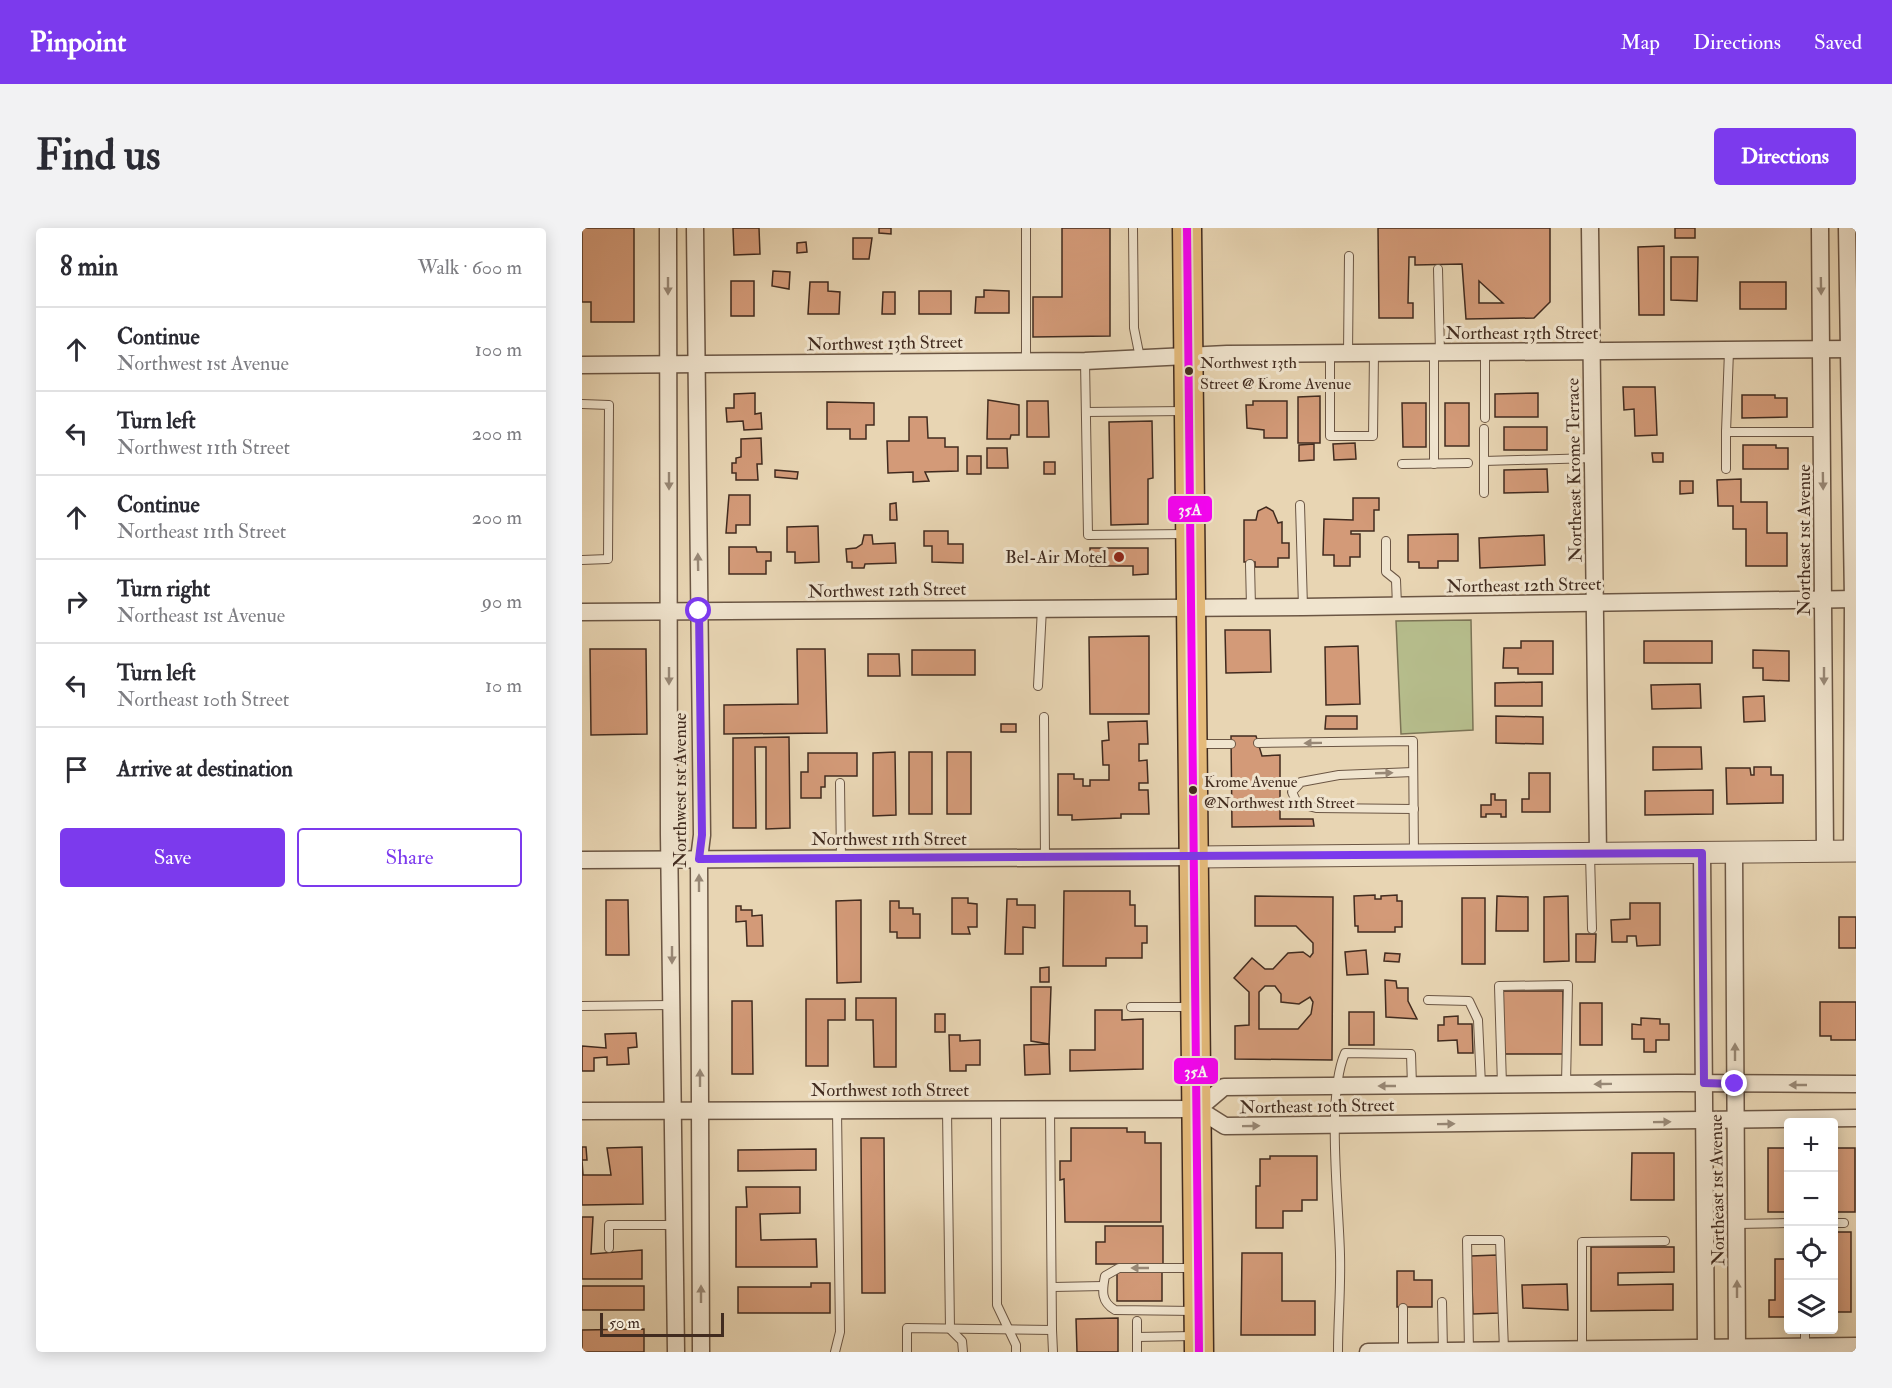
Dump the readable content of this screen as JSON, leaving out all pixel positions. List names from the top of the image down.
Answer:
{
  "streets": {
    "street": [
      "Northeast 13th Street",
      "Northwest 13th Street",
      "Northeast Krome Terrace",
      "Northeast 1st Avenue",
      "Northeast 12th Street",
      "Northwest 12th Street",
      "Northwest 1st Avenue",
      "Northwest 11th Street",
      "Northwest 10th Street",
      "Northeast 10th Street"
    ]
  },
  "crossings": [
    ["Northeast 13th Street", "Northwest 13th Street"],
    ["Northeast 13th Street", "Northeast Krome Terrace"],
    ["Northeast 13th Street", "Northeast 1st Avenue"],
    ["Northwest 13th Street", "Northwest 1st Avenue"],
    ["Northeast Krome Terrace", "Northeast 12th Street"],
    ["Northeast 1st Avenue", "Northeast 12th Street"],
    ["Northeast 1st Avenue", "Northeast 10th Street"],
    ["Northeast 12th Street", "Northwest 12th Street"],
    ["Northwest 12th Street", "Northwest 1st Avenue"],
    ["Northwest 1st Avenue", "Northwest 11th Street"],
    ["Northwest 1st Avenue", "Northwest 10th Street"],
    ["Northwest 10th Street", "Northeast 10th Street"]
  ],
  "places": ["Northwest 13th Street @ Krome Avenue", "Bel-Air Motel", "Krome Avenue @Northwest 11th Street"],
  "lines": ["transit line 35A"],
  "scale_bar": "50 m",
  "page": {
    "header": "Pinpoint",
    "nav": ["Map", "Directions", "Saved"],
    "buttons": [
      "Directions",
      ["Save", "Share"]
    ],
    "title": "Find us",
    "heading": ["8 min", "Walk · 600 m"],
    "list": [
      ["Continue", "Northwest 1st Avenue", "100 m"],
      ["Turn left", "Northwest 11th Street", "200 m"],
      ["Continue", "Northeast 11th Street", "200 m"],
      ["Turn right", "Northeast 1st Avenue", "90 m"],
      ["Turn left", "Northeast 10th Street", "10 m"],
      "Arrive at destination"
    ],
    "map_buttons": ["+", "−"],
    "scale": "50 m"
  }
}
